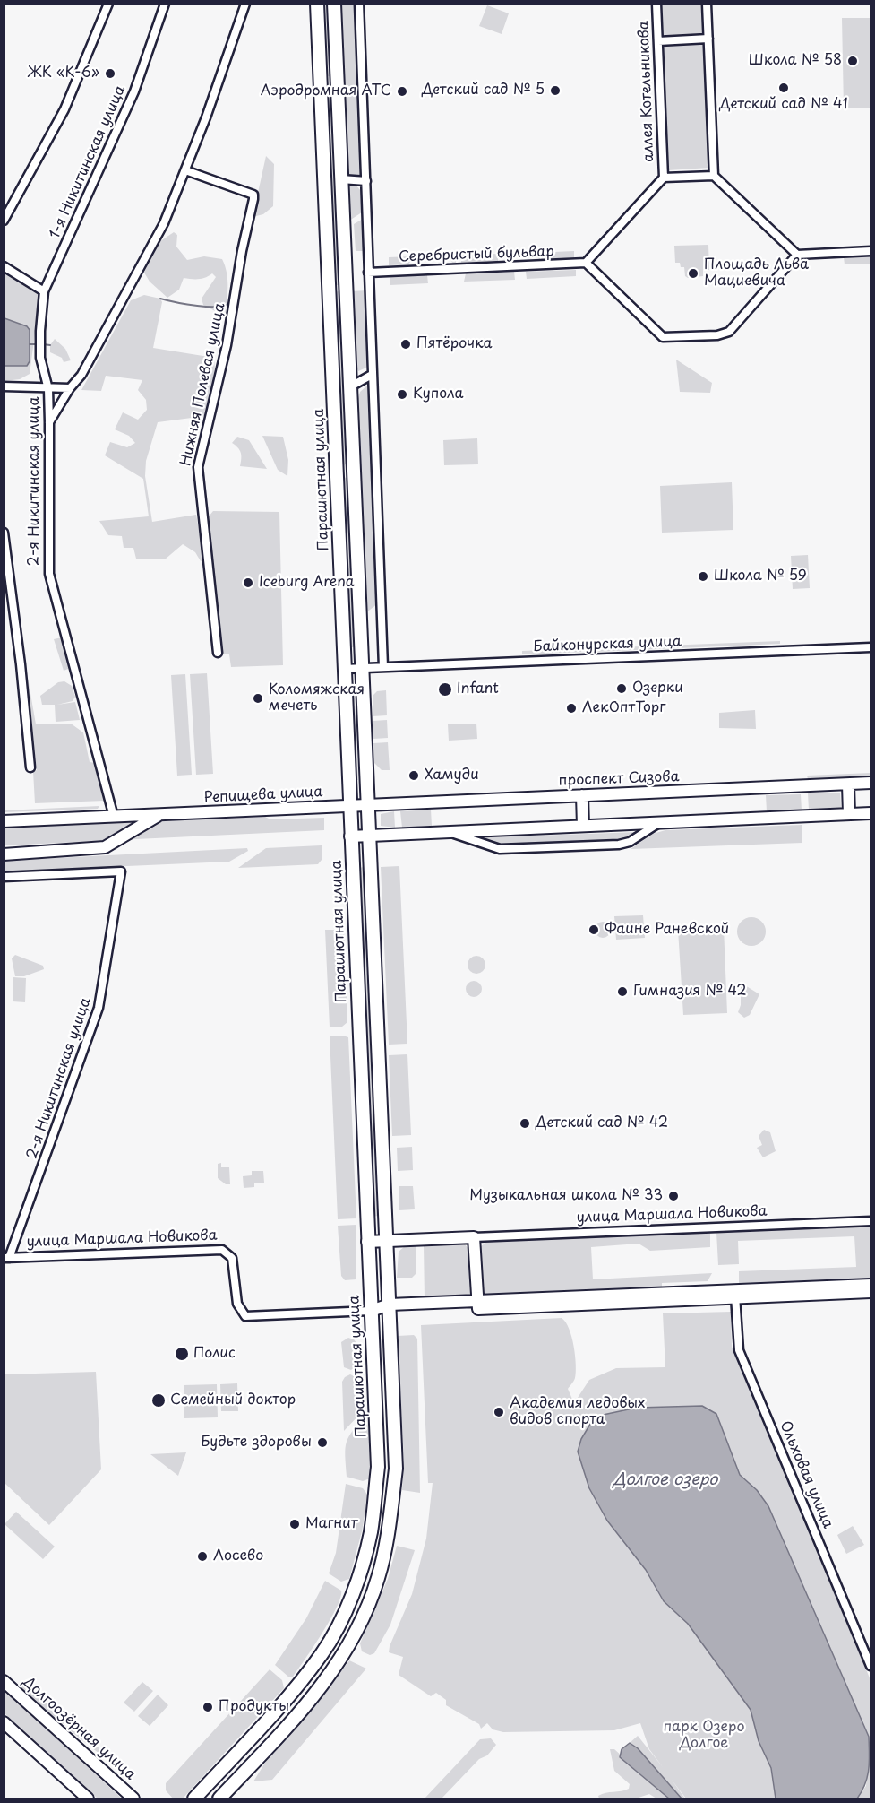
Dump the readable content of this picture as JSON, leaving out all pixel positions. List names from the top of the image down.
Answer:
{
  "streets": {
    "main road": [
      "Парашютная улица",
      "проспект Сизова",
      "Репищева улица",
      "улица Маршала Новикова",
      "Долгоозёрная улица"
    ],
    "street": [
      "аллея Котельникова",
      "1-я Никитинская улица",
      "Серебристый бульвар",
      "Нижняя Полевая улица",
      "2-я Никитинская улица",
      "Байконурская улица",
      "Ольховая улица"
    ]
  },
  "crossings": [
    ["аллея Котельникова", "Серебристый бульвар"],
    ["1-я Никитинская улица", "2-я Никитинская улица"],
    ["Парашютная улица", "Байконурская улица"],
    ["Парашютная улица", "Репищева улица"],
    ["Парашютная улица", "улица Маршала Новикова"],
    ["2-я Никитинская улица", "Репищева улица"],
    ["2-я Никитинская улица", "улица Маршала Новикова"],
    ["проспект Сизова", "Репищева улица"],
    ["улица Маршала Новикова", "Ольховая улица"]
  ],
  "water": ["Долгое озеро"],
  "parks": ["парк Озеро Долгое"],
  "places": [
    "Школа № 58",
    "ЖК «К-6»",
    "Детский сад № 41",
    "Детский сад № 5",
    "Аэродромная АТС",
    "Площадь Льва Мациевича",
    "Пятёрочка",
    "Купола",
    "Школа № 59",
    "Iceburg Arena",
    "Озерки",
    "Infant",
    "Коломяжская мечеть",
    "ЛекОптТорг",
    "Хамуди",
    "Фаине Раневской",
    "Гимназия № 42",
    "Детский сад № 42",
    "Музыкальная школа № 33",
    "Полис",
    "Семейный доктор",
    "Академия ледовых видов спорта",
    "Будьте здоровы",
    "Магнит",
    "Лосево",
    "Продукты"
  ]
}
